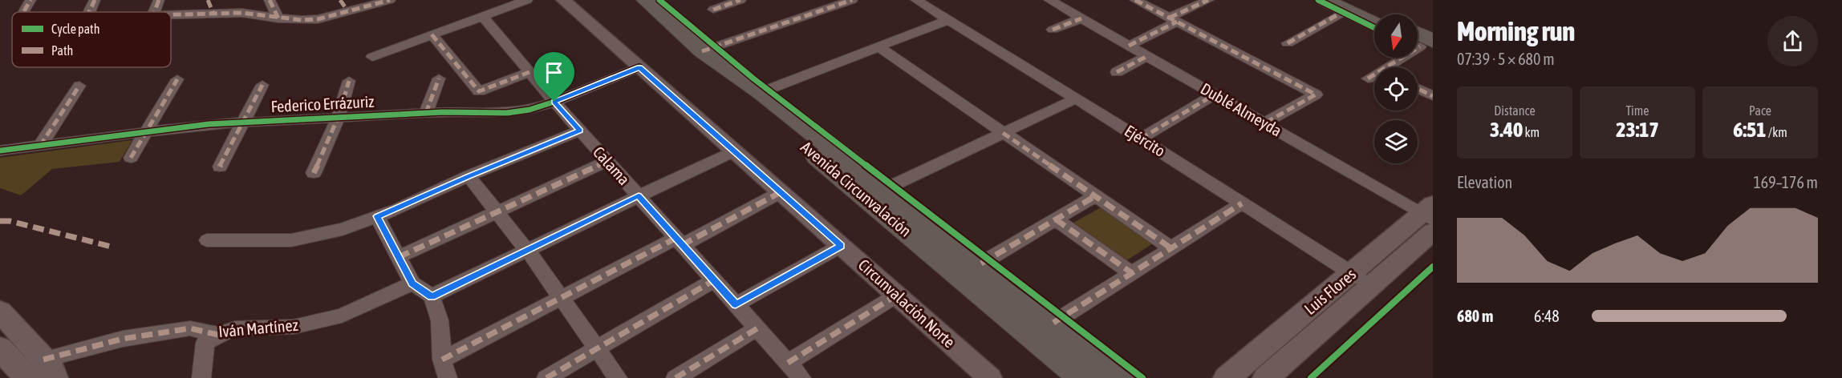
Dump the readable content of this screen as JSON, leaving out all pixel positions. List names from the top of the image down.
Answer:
{
  "streets": {
    "main road": ["Avenida Circunvalación", "Luis Flores"],
    "street": [
      "Federico Errázuriz",
      "Dublé Almeyda",
      "Ejército",
      "Calama",
      "Circunvalación Norte",
      "Iván Martínez"
    ]
  },
  "crossings": [
    ["Federico Errázuriz", "Calama"],
    ["Federico Errázuriz", "Circunvalación Norte"],
    ["Dublé Almeyda", "Luis Flores"],
    ["Ejército", "Luis Flores"]
  ],
  "legend": ["Cycle path", "Path"],
  "north": "bottom",
  "page": {
    "heading": ["Morning run", "07:39 · 5 × 680 m"],
    "stats": [
      ["Distance", "3.40 km"],
      ["Time", "23:17"],
      ["Pace", "6:51 /km"]
    ],
    "chart": ["Elevation", "169–176 m"],
    "list": [
      {
        "name": "680 m",
        "note": "6:48"
      }
    ]
  }
}
